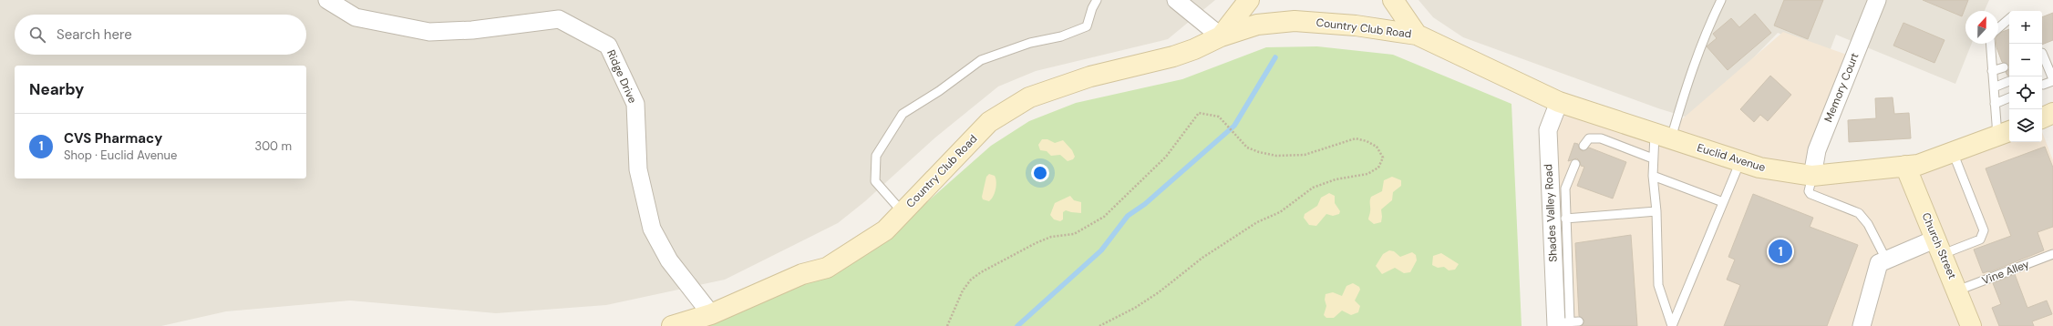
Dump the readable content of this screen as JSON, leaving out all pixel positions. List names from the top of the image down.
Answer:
{
  "streets": {
    "street": [
      "Country Club Road",
      "Ridge Drive",
      "Memory Court",
      "Euclid Avenue",
      "Shades Valley Road",
      "Church Street"
    ],
    "lane": ["Vine Alley"]
  },
  "crossings": [
    ["Country Club Road", "Ridge Drive"],
    ["Country Club Road", "Euclid Avenue"],
    ["Country Club Road", "Shades Valley Road"],
    ["Memory Court", "Euclid Avenue"],
    ["Euclid Avenue", "Shades Valley Road"],
    ["Euclid Avenue", "Church Street"],
    ["Church Street", "Vine Alley"]
  ],
  "north": "top",
  "page": {
    "map_buttons": ["+", "−"],
    "search": "Search here",
    "heading": "Nearby",
    "list": [
      {
        "mark": "1",
        "name": "CVS Pharmacy",
        "note": "Shop · Euclid Avenue",
        "value": "300 m"
      }
    ],
    "pins": "1"
  }
}
